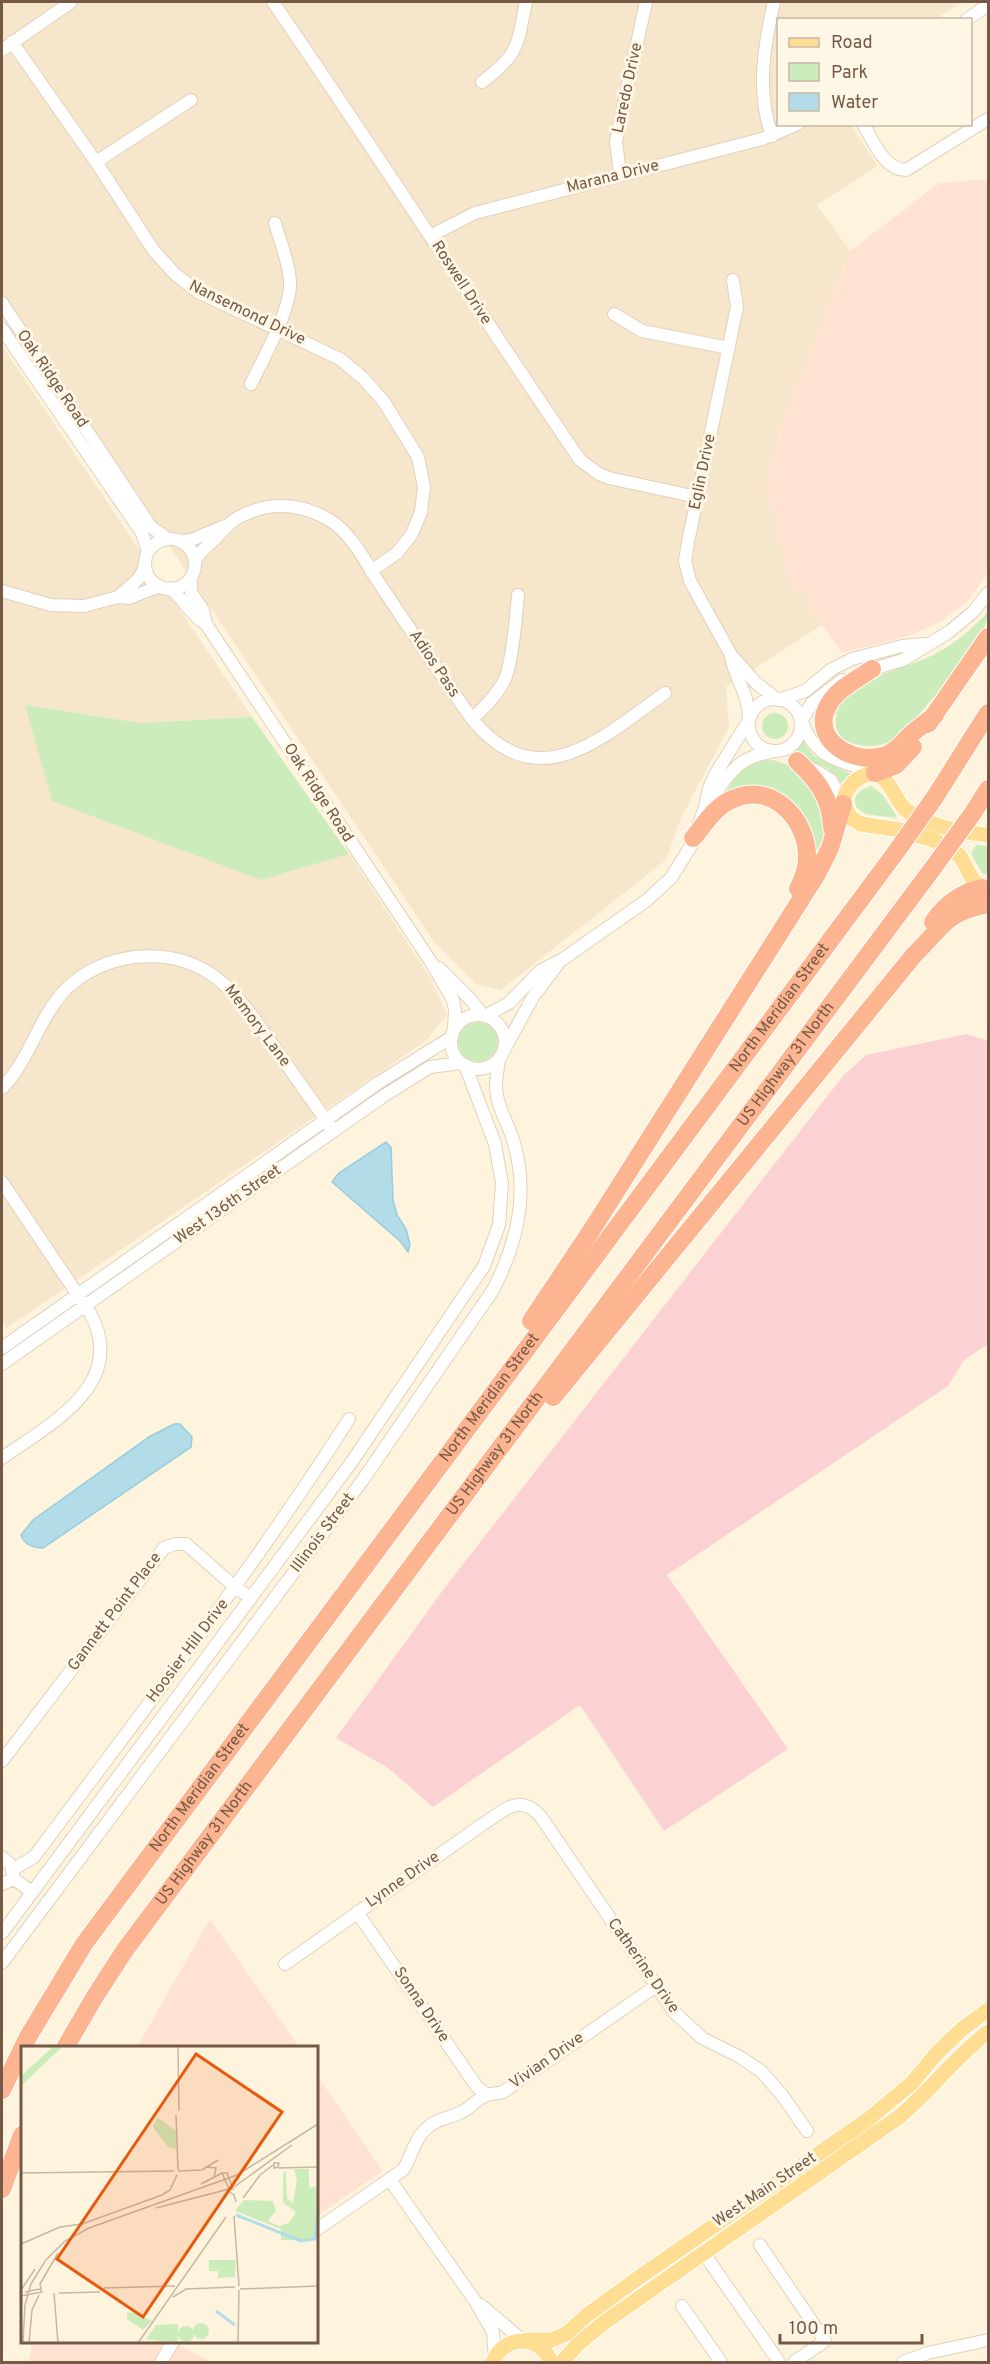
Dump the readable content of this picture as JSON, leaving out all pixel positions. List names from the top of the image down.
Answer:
{
  "streets": {
    "highway": ["North Meridian Street", "US Highway 31 North"],
    "main road": ["West Main Street"],
    "street": [
      "Laredo Drive",
      "Marana Drive",
      "Roswell Drive",
      "Nansemond Drive",
      "Oak Ridge Road",
      "Eglin Drive",
      "Adios Pass",
      "Memory Lane",
      "West 136th Street",
      "Illinois Street",
      "Gannett Point Place",
      "Hoosier Hill Drive",
      "Lynne Drive",
      "Catherine Drive",
      "Sonna Drive",
      "Vivian Drive"
    ]
  },
  "crossings": [
    ["Laredo Drive", "Marana Drive"],
    ["Marana Drive", "Roswell Drive"],
    ["Roswell Drive", "Eglin Drive"],
    ["Nansemond Drive", "Adios Pass"],
    ["Oak Ridge Road", "Adios Pass"],
    ["Oak Ridge Road", "West 136th Street"],
    ["Oak Ridge Road", "Illinois Street"],
    ["Memory Lane", "West 136th Street"],
    ["West 136th Street", "Illinois Street"],
    ["Illinois Street", "Gannett Point Place"],
    ["Gannett Point Place", "Hoosier Hill Drive"],
    ["Lynne Drive", "Catherine Drive"],
    ["Lynne Drive", "Sonna Drive"],
    ["Catherine Drive", "Vivian Drive"],
    ["Sonna Drive", "Vivian Drive"]
  ],
  "legend": ["Road", "Park", "Water"],
  "scale_bar": "100 m"
}
